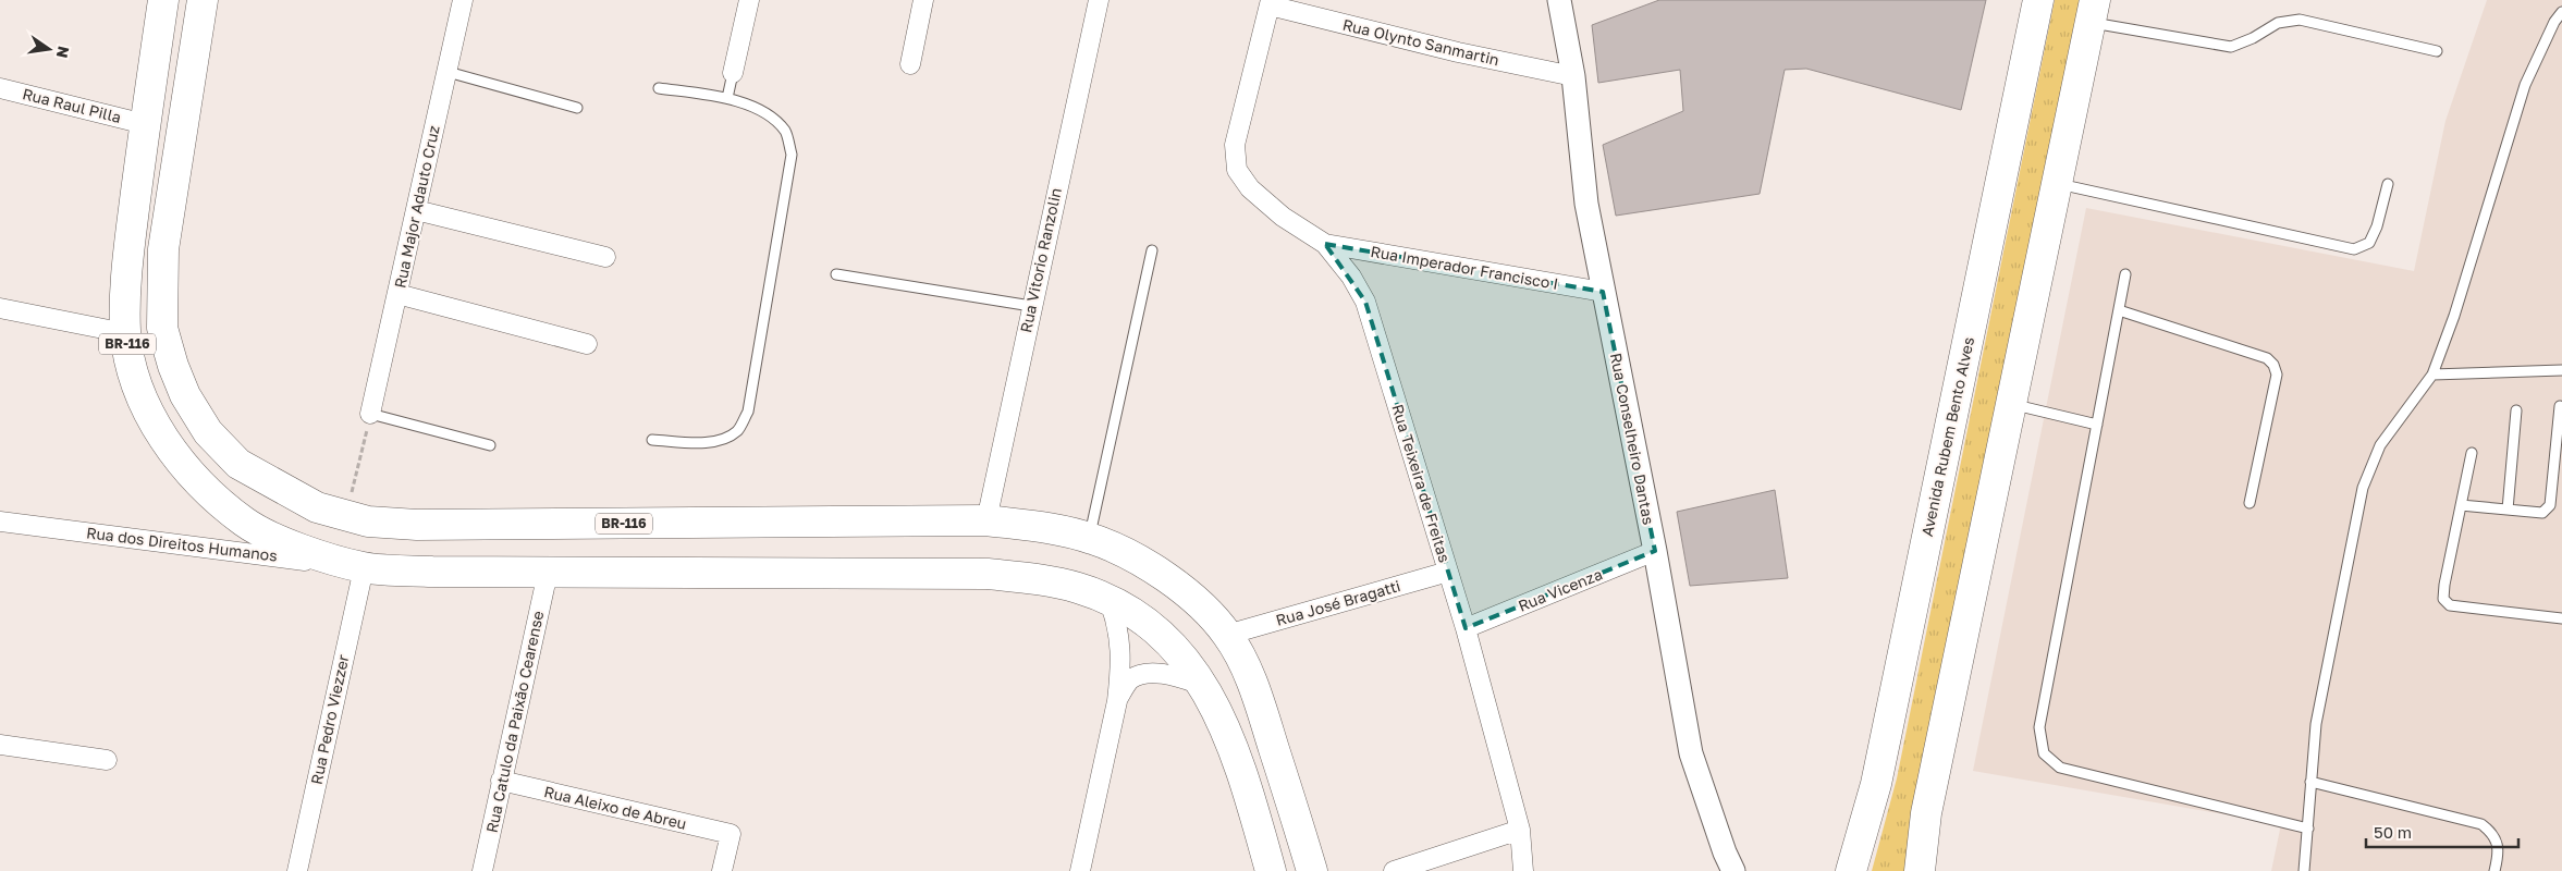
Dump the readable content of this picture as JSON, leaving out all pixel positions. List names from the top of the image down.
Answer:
{
  "streets": {
    "main road": ["BR-116", "Avenida Rubem Bento Alves"],
    "street": [
      "Rua Olynto Sanmartin",
      "Rua Raul Pilla",
      "Rua Major Adauto Cruz",
      "Rua Vitorio Ranzolin",
      "Rua Imperador Francisco I",
      "Rua Conselheiro Dantas",
      "Rua Teixeira de Freitas",
      "Rua dos Direitos Humanos",
      "Rua Vicenza",
      "Rua José Bragatti",
      "Rua Pedro Viezzer",
      "Rua Catulo da Paixão Cearense",
      "Rua Aleixo de Abreu"
    ]
  },
  "crossings": [
    ["Rua Olynto Sanmartin", "Rua Conselheiro Dantas"],
    ["Rua Olynto Sanmartin", "Rua Teixeira de Freitas"],
    ["Rua Raul Pilla", "BR-116"],
    ["Rua Vitorio Ranzolin", "BR-116"],
    ["Rua Imperador Francisco I", "Rua Conselheiro Dantas"],
    ["Rua Imperador Francisco I", "Rua Teixeira de Freitas"],
    ["BR-116", "Rua dos Direitos Humanos"],
    ["BR-116", "Rua José Bragatti"],
    ["BR-116", "Rua Pedro Viezzer"],
    ["BR-116", "Rua Catulo da Paixão Cearense"],
    ["Rua Conselheiro Dantas", "Rua Vicenza"],
    ["Rua Teixeira de Freitas", "Rua Vicenza"],
    ["Rua Teixeira de Freitas", "Rua José Bragatti"],
    ["Rua dos Direitos Humanos", "Rua Pedro Viezzer"],
    ["Rua Catulo da Paixão Cearense", "Rua Aleixo de Abreu"]
  ],
  "scale_bar": "50 m",
  "north": "right"
}
